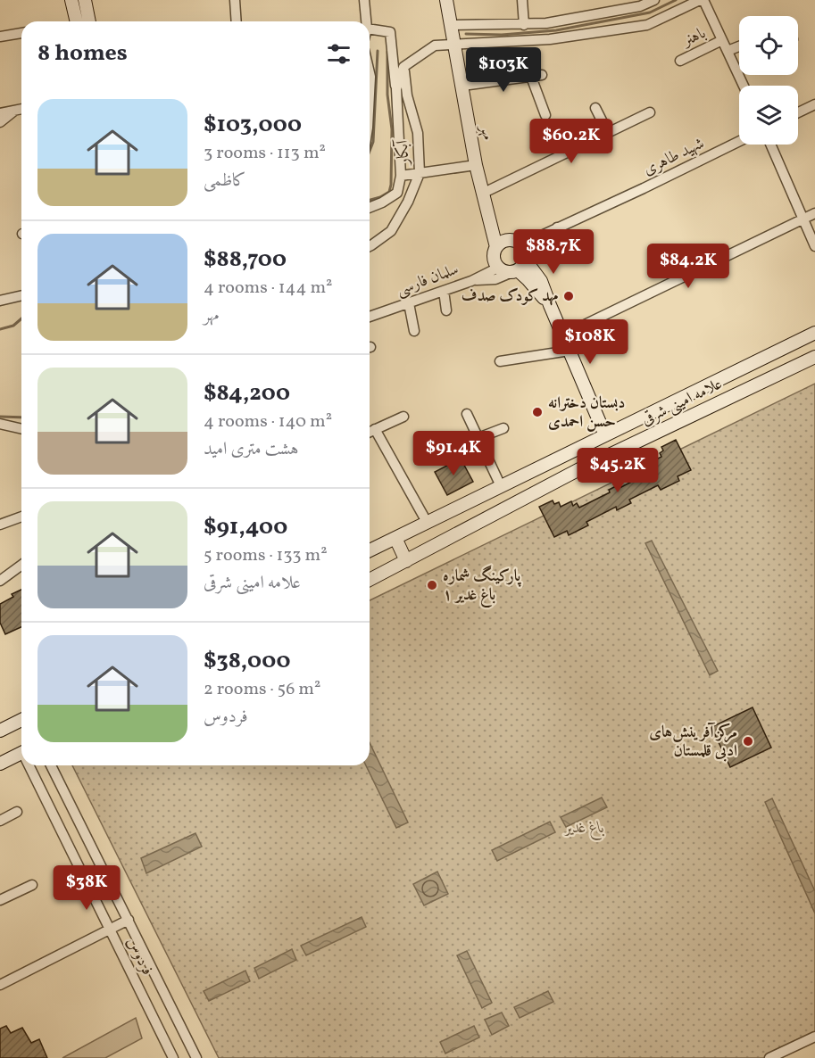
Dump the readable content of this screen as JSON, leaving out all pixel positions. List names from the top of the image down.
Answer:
{
  "streets": {
    "main road": ["مهر", "علامه امینی شرقی"],
    "street": [
      "باهنر",
      "آبکار",
      "شهید طاهری",
      "سلمان فارسی",
      "فردوس"
    ]
  },
  "crossings": [
    ["مهر", "شهید طاهری"],
    ["مهر", "سلمان فارسی"],
    ["شهید طاهری", "سلمان فارسی"]
  ],
  "parks": ["باغ غدیر"],
  "places": [
    "مهد کودک صدف",
    "دبستان دخترانه حسن احمدی",
    "پارکینگ شماره ۱ باغ غدیر",
    "مرکز آفرینش‌های ادبی قلمستان"
  ],
  "page": {
    "heading": "8 homes",
    "price": [
      "$103K",
      "$60.2K",
      "$88.7K",
      "$84.2K",
      "$108K",
      "$91.4K",
      "$45.2K",
      "$38K"
    ],
    "list": [
      {
        "name": "$103,000",
        "note": "3 rooms · 113 m² · کاظمی"
      },
      {
        "name": "$88,700",
        "note": "4 rooms · 144 m² · مهر"
      },
      {
        "name": "$84,200",
        "note": "4 rooms · 140 m² · هشت متری امید"
      },
      {
        "name": "$91,400",
        "note": "5 rooms · 133 m² · علامه امینی شرقی"
      },
      {
        "name": "$38,000",
        "note": "2 rooms · 56 m² · فردوس"
      }
    ]
  }
}
